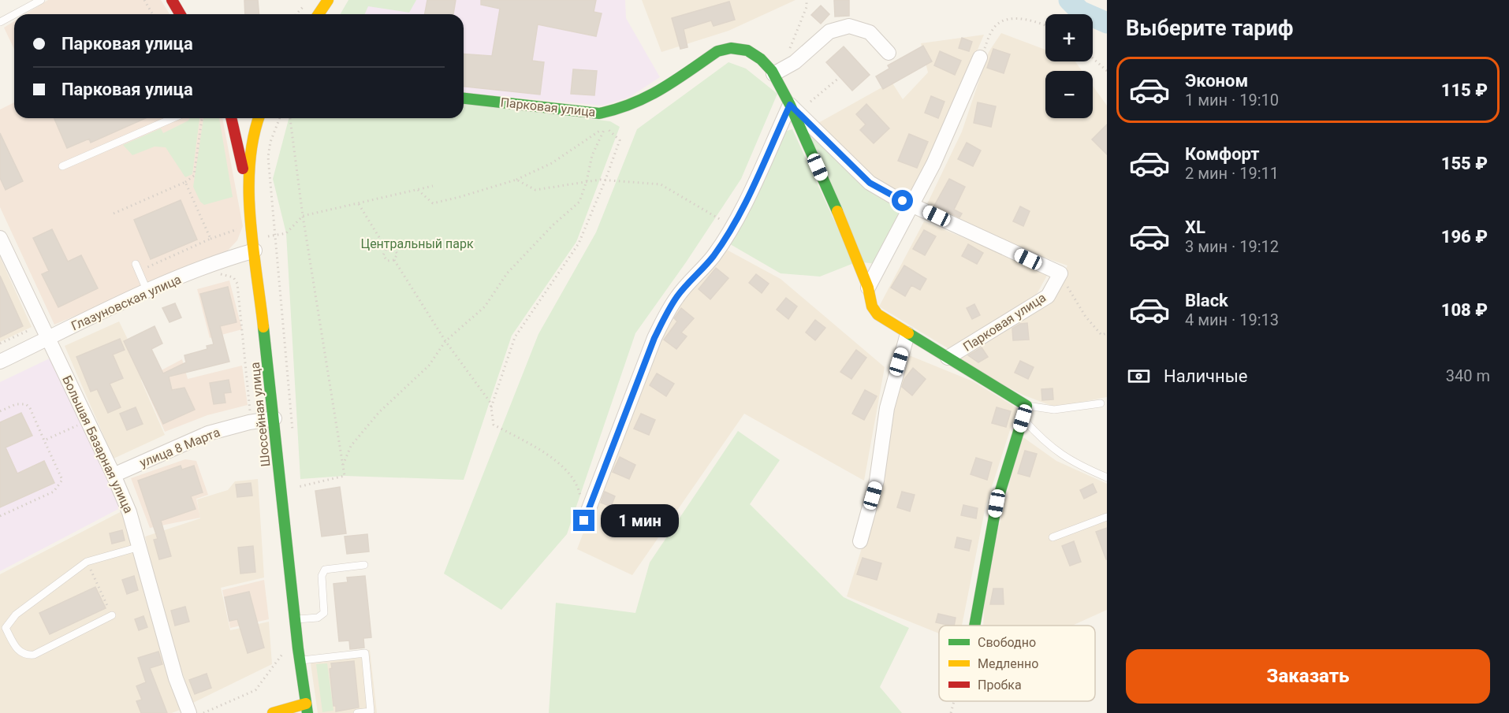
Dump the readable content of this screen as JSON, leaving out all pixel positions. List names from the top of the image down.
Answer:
{
  "streets": {
    "street": [
      "Парковая улица",
      "Глазуновская улица",
      "Шоссейная улица",
      "Большая Базарная улица",
      "улица 8 Марта"
    ]
  },
  "crossings": [
    ["Глазуновская улица", "Шоссейная улица"],
    ["Глазуновская улица", "Большая Базарная улица"],
    ["Шоссейная улица", "улица 8 Марта"],
    ["Большая Базарная улица", "улица 8 Марта"]
  ],
  "parks": ["Центральный парк"],
  "legend": ["Свободно", "Медленно", "Пробка"],
  "page": {
    "heading": "Выберите тариф",
    "map_buttons": ["+", "−"],
    "banner": ["Парковая улица", "Парковая улица"],
    "list": [
      {
        "name": "Эконом",
        "note": "1 мин · 19:10",
        "value": "115 ₽"
      },
      {
        "name": "Комфорт",
        "note": "2 мин · 19:11",
        "value": "155 ₽"
      },
      {
        "name": "XL",
        "note": "3 мин · 19:12",
        "value": "196 ₽"
      },
      {
        "name": "Black",
        "note": "4 мин · 19:13",
        "value": "108 ₽"
      }
    ],
    "pay": ["Наличные", "340 m"],
    "bubble": "1 мин",
    "buttons": "Заказать"
  }
}
